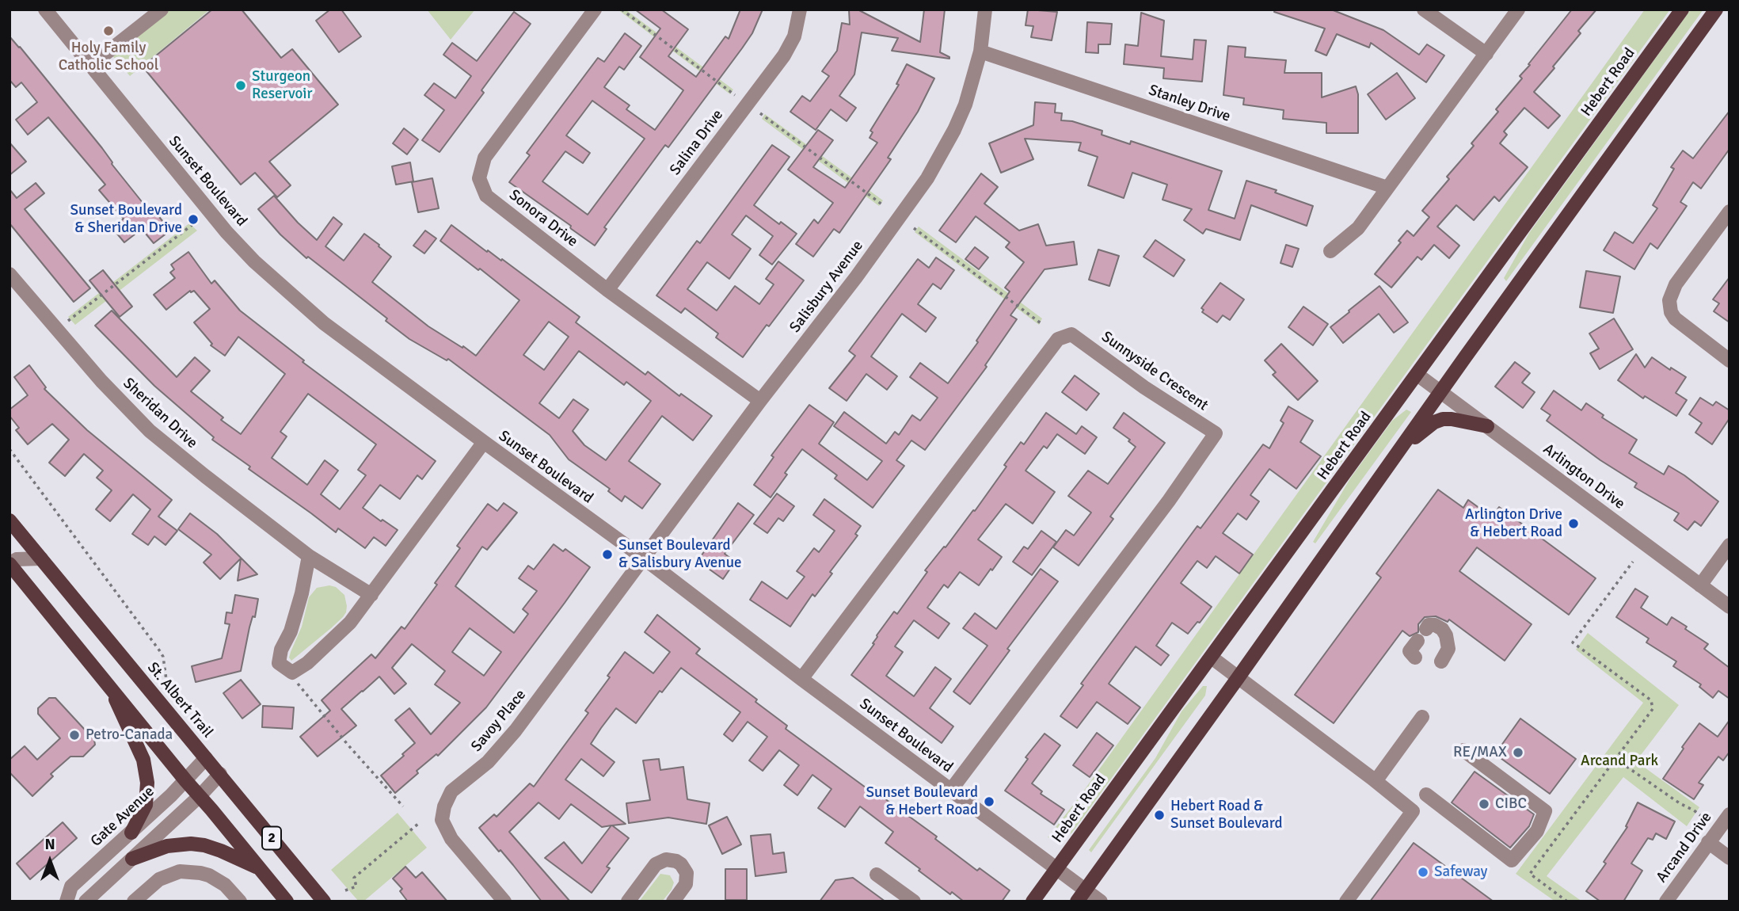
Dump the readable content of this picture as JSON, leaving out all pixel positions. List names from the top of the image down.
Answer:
{
  "streets": {
    "main road": ["Hebert Road", "St. Albert Trail", "2"],
    "street": [
      "Stanley Drive",
      "Salina Drive",
      "Sunset Boulevard",
      "Sonora Drive",
      "Salisbury Avenue",
      "Sunnyside Crescent",
      "Sheridan Drive",
      "Arlington Drive",
      "Savoy Place",
      "Gate Avenue",
      "Arcand Drive"
    ]
  },
  "crossings": [
    ["Hebert Road", "Sunset Boulevard"],
    ["Hebert Road", "Arlington Drive"],
    ["Stanley Drive", "Salisbury Avenue"],
    ["Salina Drive", "Sonora Drive"],
    ["Sunset Boulevard", "Salisbury Avenue"],
    ["Sunset Boulevard", "Sunnyside Crescent"],
    ["Sunset Boulevard", "Savoy Place"],
    ["Sonora Drive", "Salisbury Avenue"],
    ["Salisbury Avenue", "Savoy Place"],
    ["St. Albert Trail", "Gate Avenue"],
    ["Gate Avenue", "2"]
  ],
  "parks": ["Arcand Park"],
  "places": [
    "Holy Family Catholic School",
    "Sturgeon Reservoir",
    "Sunset Boulevard & Sheridan Drive",
    "Arlington Drive & Hebert Road",
    "Sunset Boulevard & Salisbury Avenue",
    "Petro-Canada",
    "RE/MAX",
    "Sunset Boulevard & Hebert Road",
    "CIBC",
    "Hebert Road & Sunset Boulevard",
    "Safeway"
  ],
  "north": "top"
}
